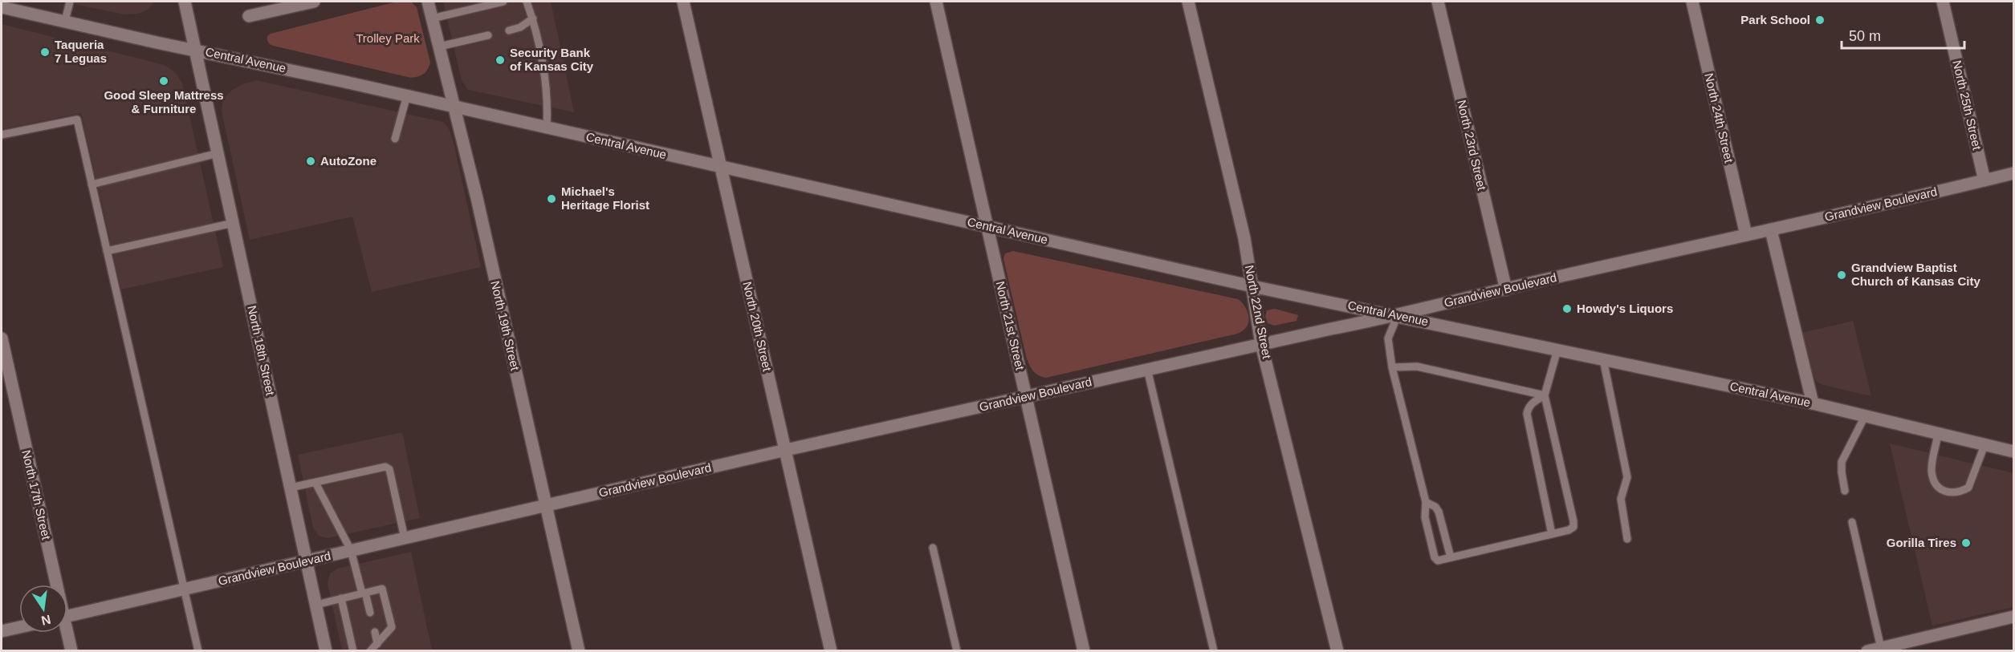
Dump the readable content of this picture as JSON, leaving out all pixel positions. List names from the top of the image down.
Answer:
{
  "streets": {
    "street": [
      "Central Avenue",
      "North 25th Street",
      "North 24th Street",
      "North 23rd Street",
      "Grandview Boulevard",
      "North 22nd Street",
      "North 19th Street",
      "North 21st Street",
      "North 20th Street",
      "North 18th Street",
      "North 17th Street"
    ]
  },
  "crossings": [
    ["Central Avenue", "Grandview Boulevard"],
    ["Central Avenue", "North 22nd Street"],
    ["Central Avenue", "North 19th Street"],
    ["Central Avenue", "North 21st Street"],
    ["Central Avenue", "North 20th Street"],
    ["Central Avenue", "North 18th Street"],
    ["North 25th Street", "Grandview Boulevard"],
    ["North 24th Street", "Grandview Boulevard"],
    ["North 23rd Street", "Grandview Boulevard"],
    ["Grandview Boulevard", "North 22nd Street"],
    ["Grandview Boulevard", "North 19th Street"],
    ["Grandview Boulevard", "North 21st Street"],
    ["Grandview Boulevard", "North 20th Street"],
    ["Grandview Boulevard", "North 18th Street"]
  ],
  "parks": ["Trolley Park"],
  "places": [
    "Park School",
    "Taqueria 7 Leguas",
    "Security Bank of Kansas City",
    "Good Sleep Mattress & Furniture",
    "AutoZone",
    "Michael's Heritage Florist",
    "Grandview Baptist Church of Kansas City",
    "Howdy's Liquors",
    "Gorilla Tires"
  ],
  "scale_bar": "50 m",
  "north": "bottom"
}
